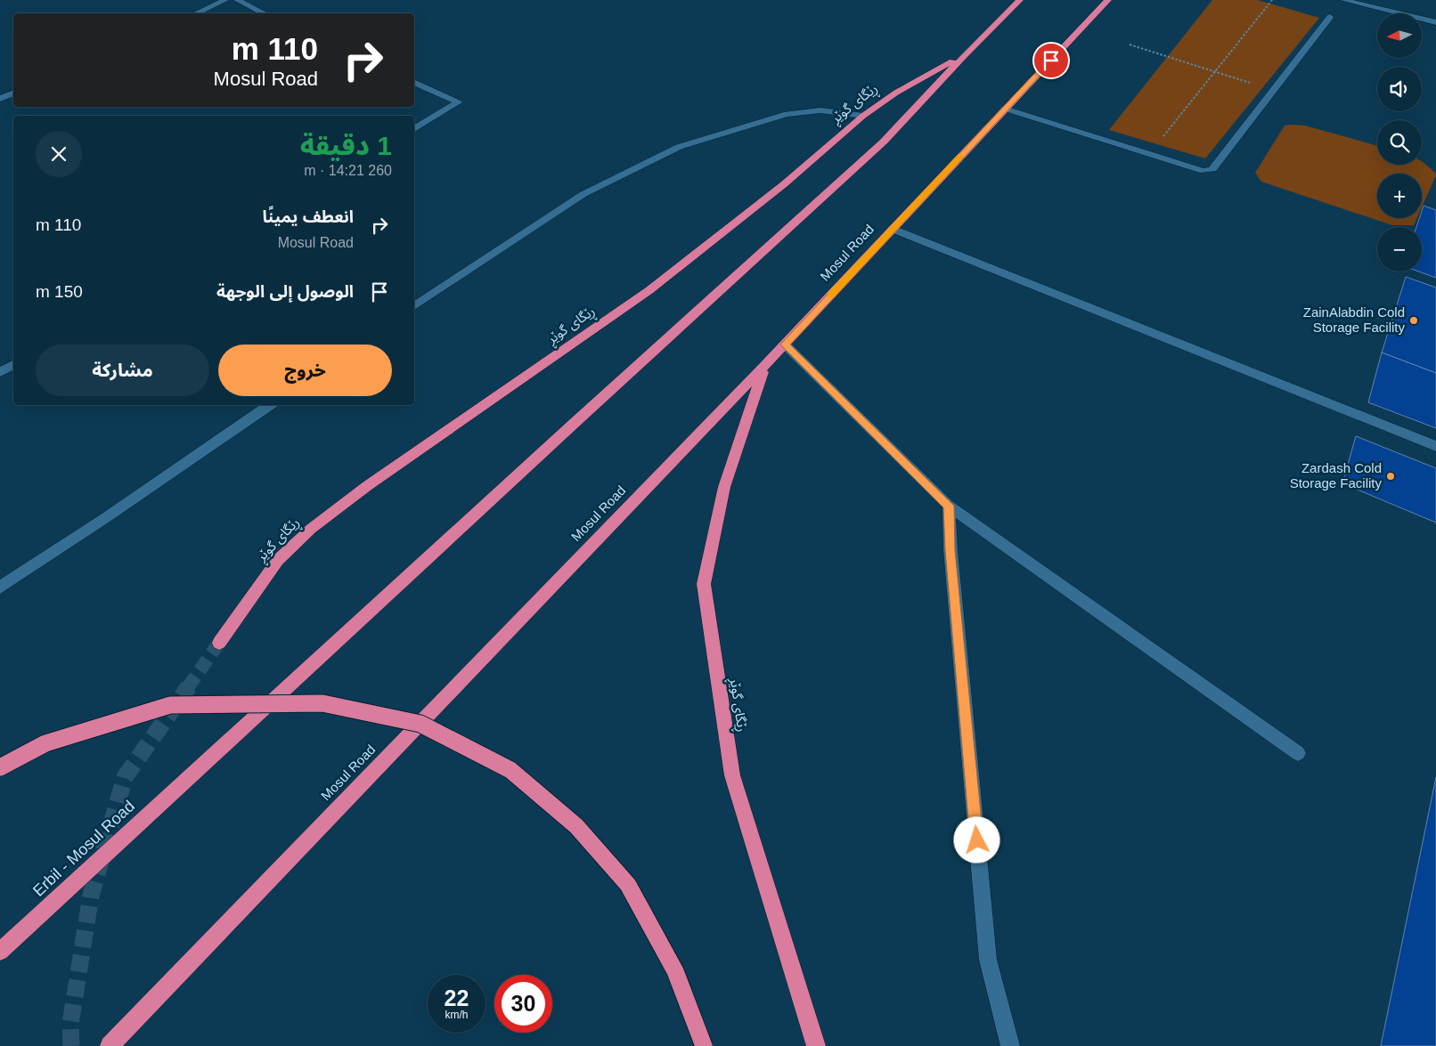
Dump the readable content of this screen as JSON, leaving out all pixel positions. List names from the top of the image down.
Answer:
{
  "streets": {
    "highway": ["ڕێگای گوێڕ", "Mosul Road", "Erbil - Mosul Road"]
  },
  "crossings": [
    ["ڕێگای گوێڕ", "Mosul Road"],
    ["ڕێگای گوێڕ", "Erbil - Mosul Road"]
  ],
  "places": ["ZainAlabdin Cold Storage Facility", "Zardash Cold Storage Facility"],
  "north": "left",
  "page": {
    "map_buttons": ["+", "−"],
    "turn": ["110 m", "Mosul Road"],
    "heading": ["1 دقيقة", "260 m · 14:21"],
    "list": [
      {
        "name": "انعطف يمينًا",
        "note": "Mosul Road",
        "value": "110 m"
      },
      {
        "name": "الوصول إلى الوجهة",
        "value": "150 m"
      }
    ],
    "buttons": ["خروج", "مشاركة"],
    "speed": "22 km/h",
    "limit": "30"
  }
}
